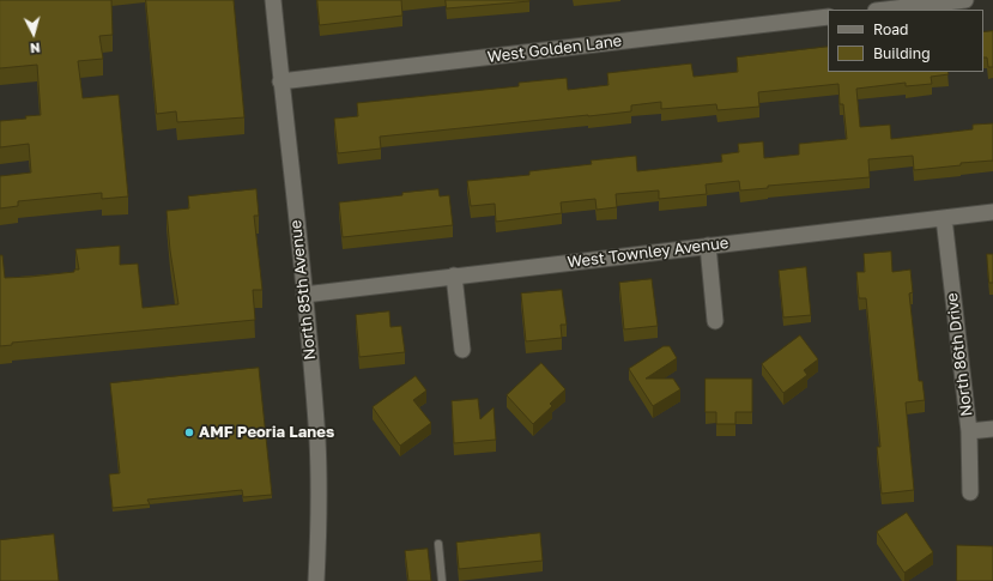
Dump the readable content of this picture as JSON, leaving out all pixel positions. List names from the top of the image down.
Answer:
{
  "streets": {
    "street": [
      "West Golden Lane",
      "West Townley Avenue",
      "North 85th Avenue",
      "North 86th Drive"
    ]
  },
  "crossings": [
    ["West Golden Lane", "North 85th Avenue"],
    ["West Townley Avenue", "North 85th Avenue"],
    ["West Townley Avenue", "North 86th Drive"]
  ],
  "places": ["AMF Peoria Lanes"],
  "legend": ["Road", "Building"],
  "north": "bottom"
}
